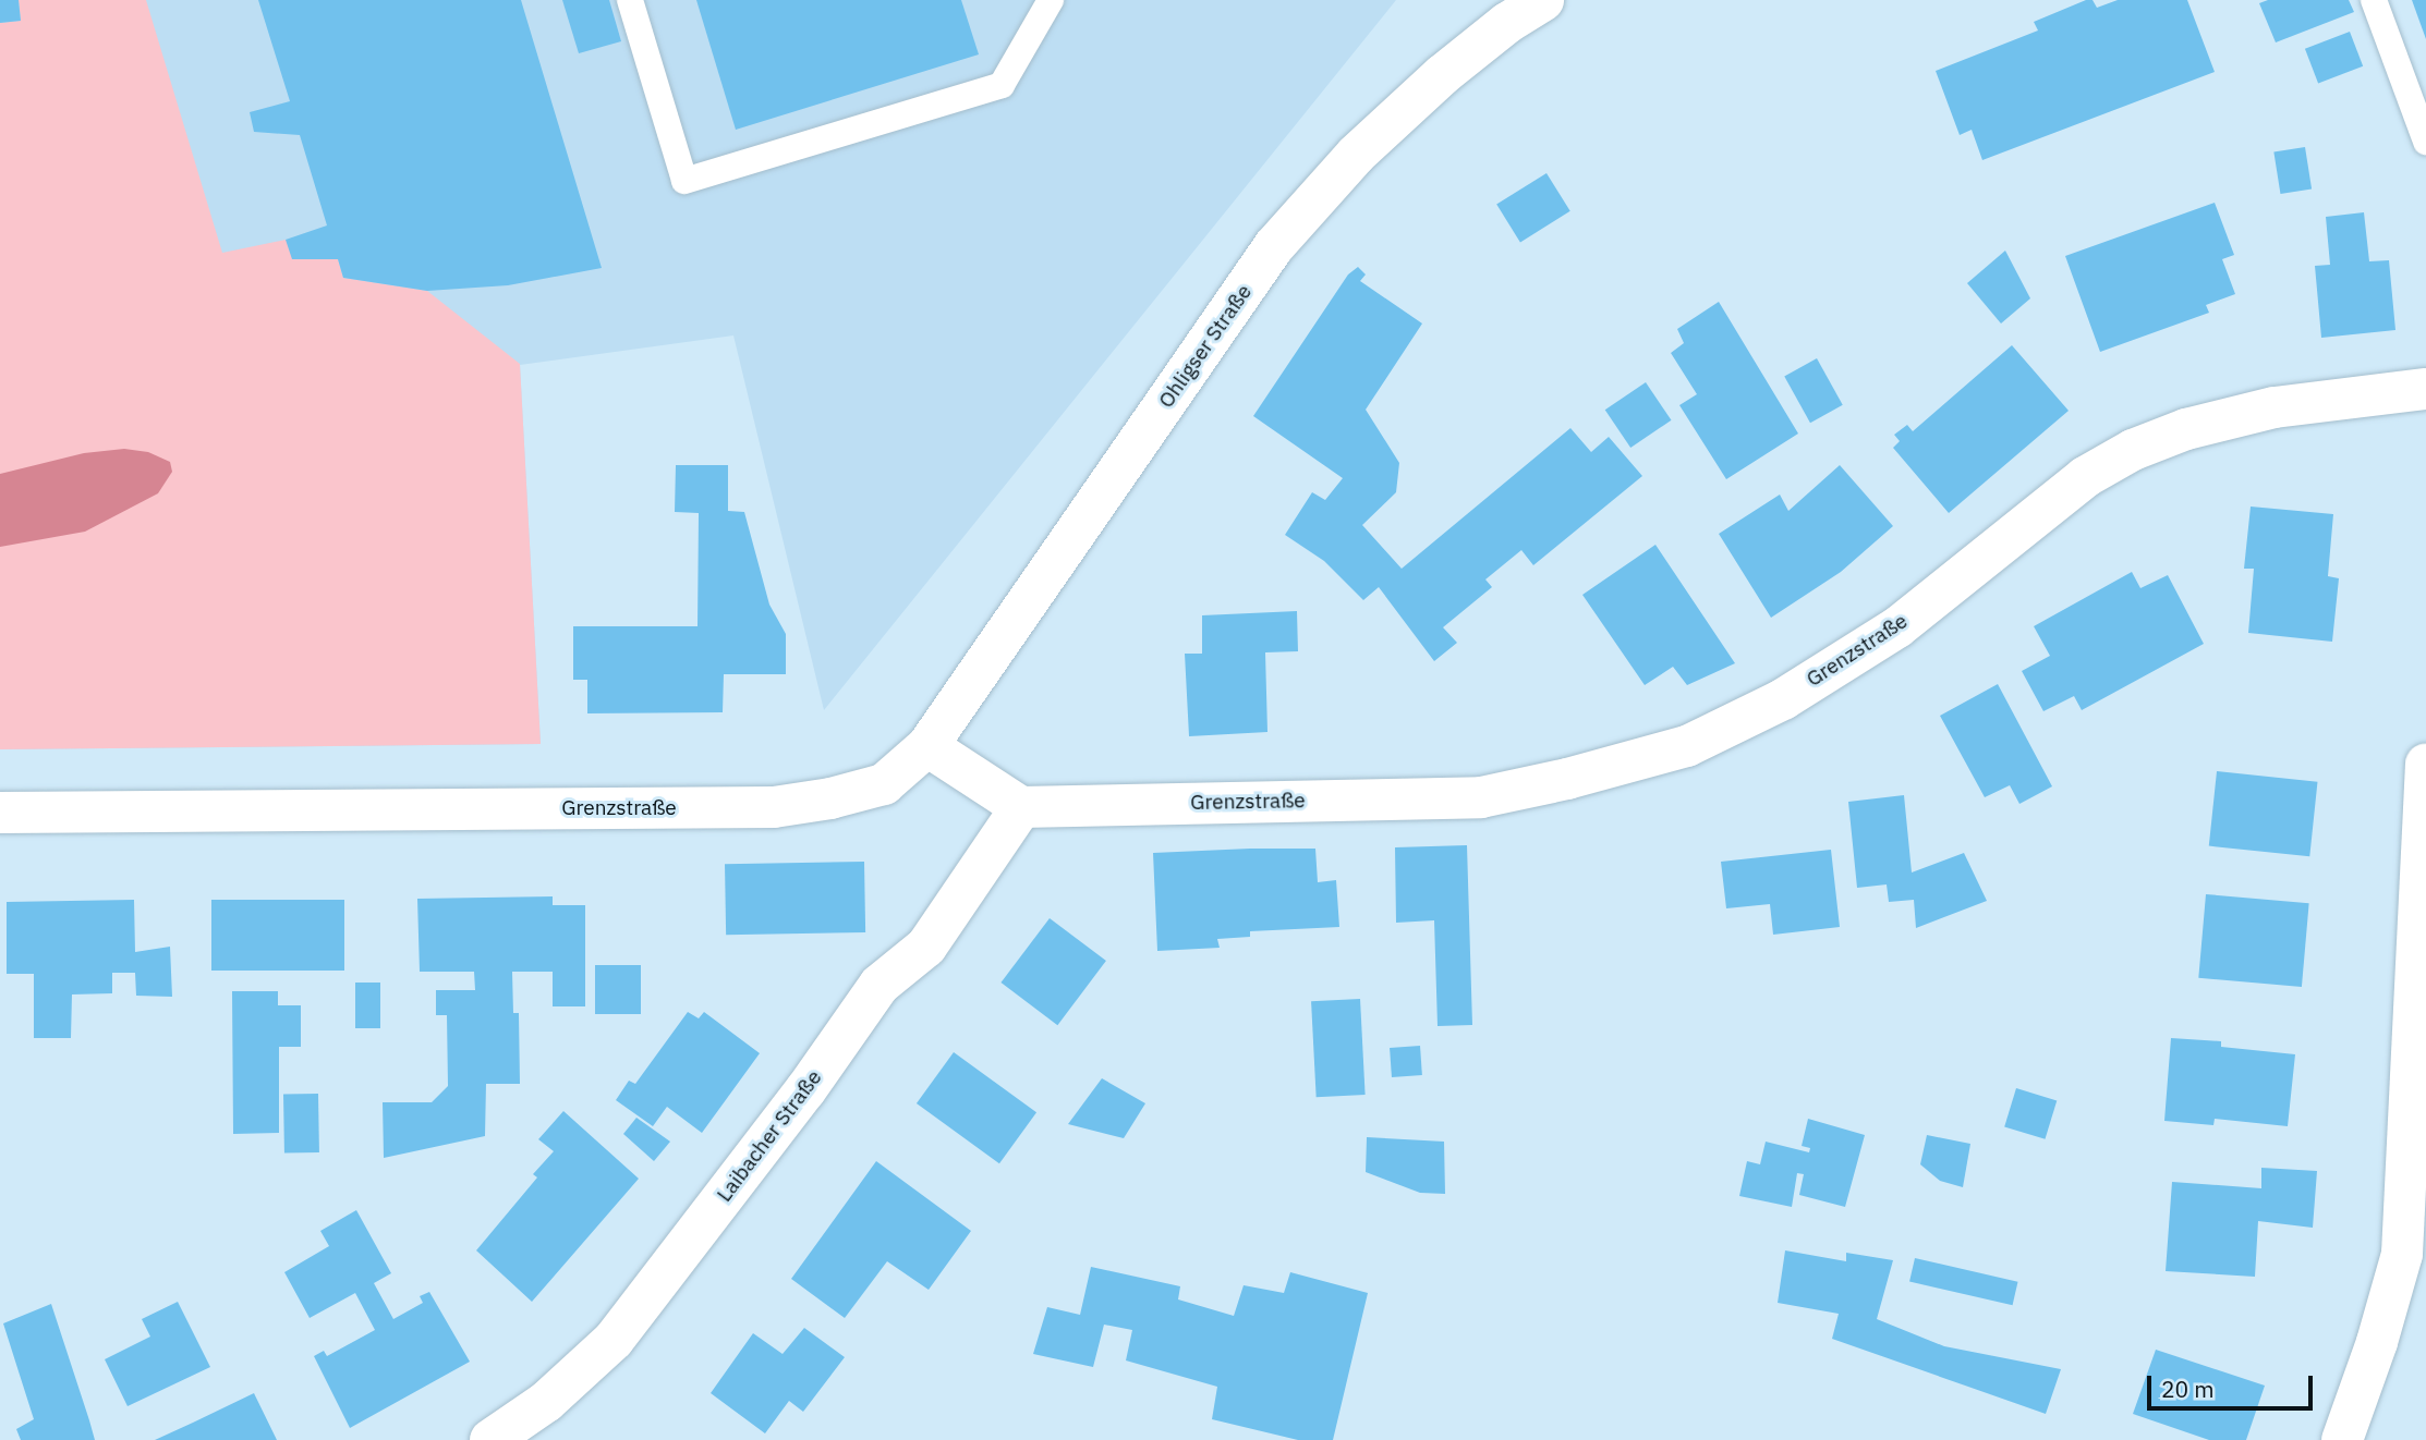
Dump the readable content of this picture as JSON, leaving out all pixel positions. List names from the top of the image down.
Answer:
{
  "streets": {
    "street": ["Ohligser Straße", "Grenzstraße", "Laibacher Straße"]
  },
  "crossings": [
    ["Ohligser Straße", "Grenzstraße"],
    ["Grenzstraße", "Laibacher Straße"]
  ],
  "scale_bar": "20 m"
}
